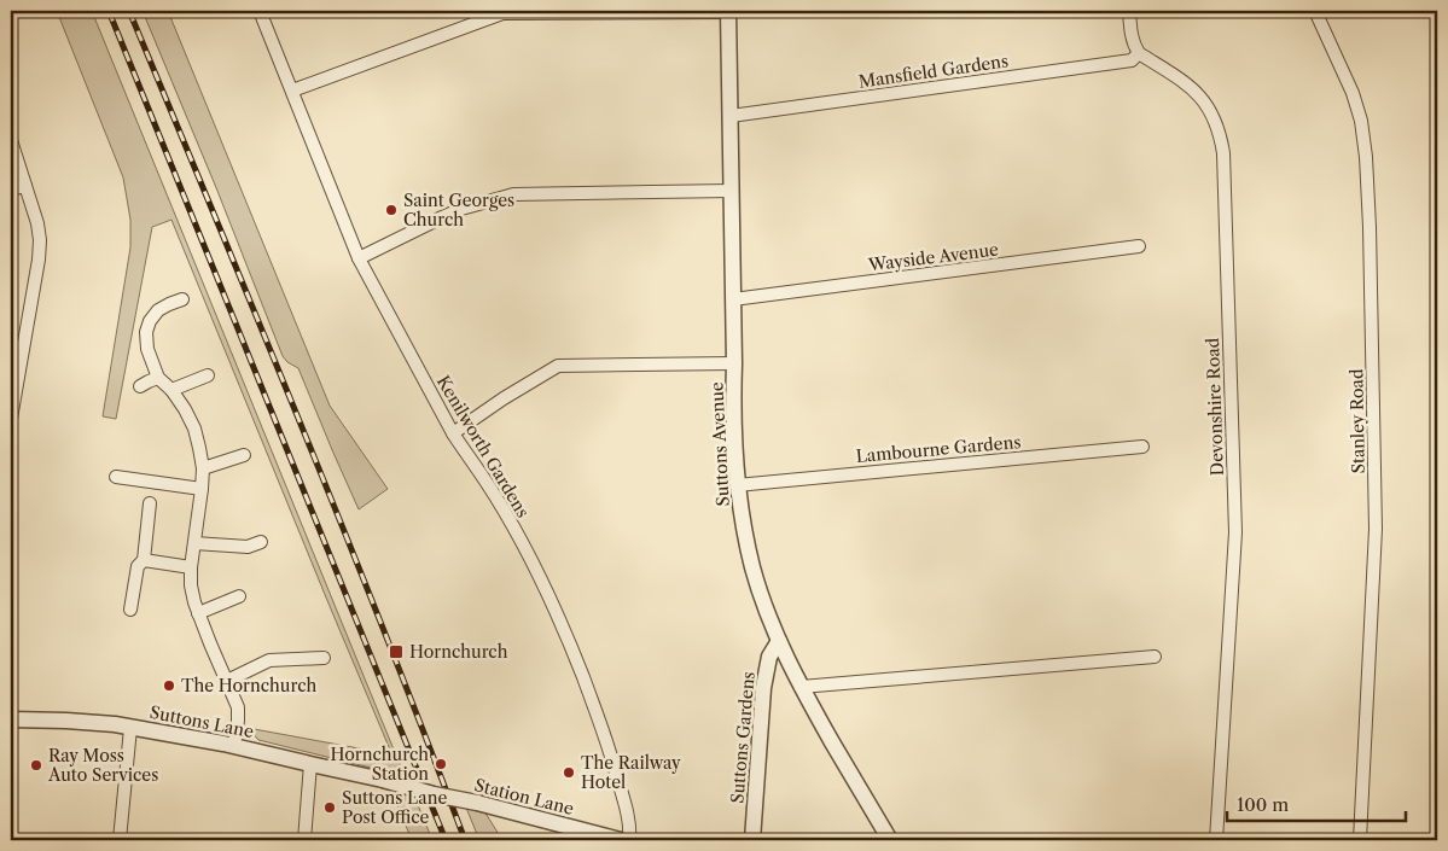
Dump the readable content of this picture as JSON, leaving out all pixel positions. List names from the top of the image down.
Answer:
{
  "streets": {
    "street": [
      "Mansfield Gardens",
      "Wayside Avenue",
      "Devonshire Road",
      "Stanley Road",
      "Suttons Avenue",
      "Kenilworth Gardens",
      "Lambourne Gardens",
      "Suttons Lane",
      "Suttons Gardens",
      "Station Lane"
    ]
  },
  "crossings": [
    ["Mansfield Gardens", "Devonshire Road"],
    ["Mansfield Gardens", "Suttons Avenue"],
    ["Wayside Avenue", "Suttons Avenue"],
    ["Suttons Avenue", "Lambourne Gardens"],
    ["Suttons Avenue", "Suttons Gardens"],
    ["Suttons Lane", "Station Lane"]
  ],
  "places": {
    "other": [
      "Saint Georges Church",
      "The Hornchurch",
      "Hornchurch Station",
      "Ray Moss Auto Services",
      "The Railway Hotel",
      "Suttons Lane Post Office"
    ],
    "transit": ["Hornchurch"]
  },
  "scale_bar": "100 m"
}
